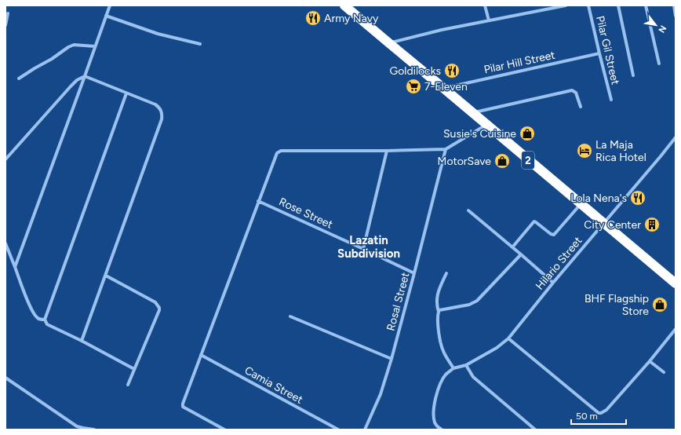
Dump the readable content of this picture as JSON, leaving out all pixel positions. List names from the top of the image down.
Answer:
{
  "streets": {
    "highway": ["2"],
    "street": [
      "Pilar Gil Street",
      "Pilar Hill Street",
      "Rose Street",
      "Hilario Street",
      "Rosal Street",
      "Camia Street"
    ]
  },
  "crossings": [
    ["Pilar Gil Street", "Pilar Hill Street"],
    ["Pilar Hill Street", "2"],
    ["2", "Hilario Street"],
    ["Rose Street", "Rosal Street"]
  ],
  "districts": ["Lazatin Subdivision"],
  "places": {
    "restaurant": ["Army Navy", "Goldilocks", "Lola Nena's"],
    "supermarket": ["7-Eleven"],
    "shop": ["Susie's Cuisine", "MotorSave", "BHF Flagship Store"],
    "hotel": ["La Maja Rica Hotel"],
    "building": ["City Center"]
  },
  "scale_bar": "50 m",
  "north": "bottom right"
}
